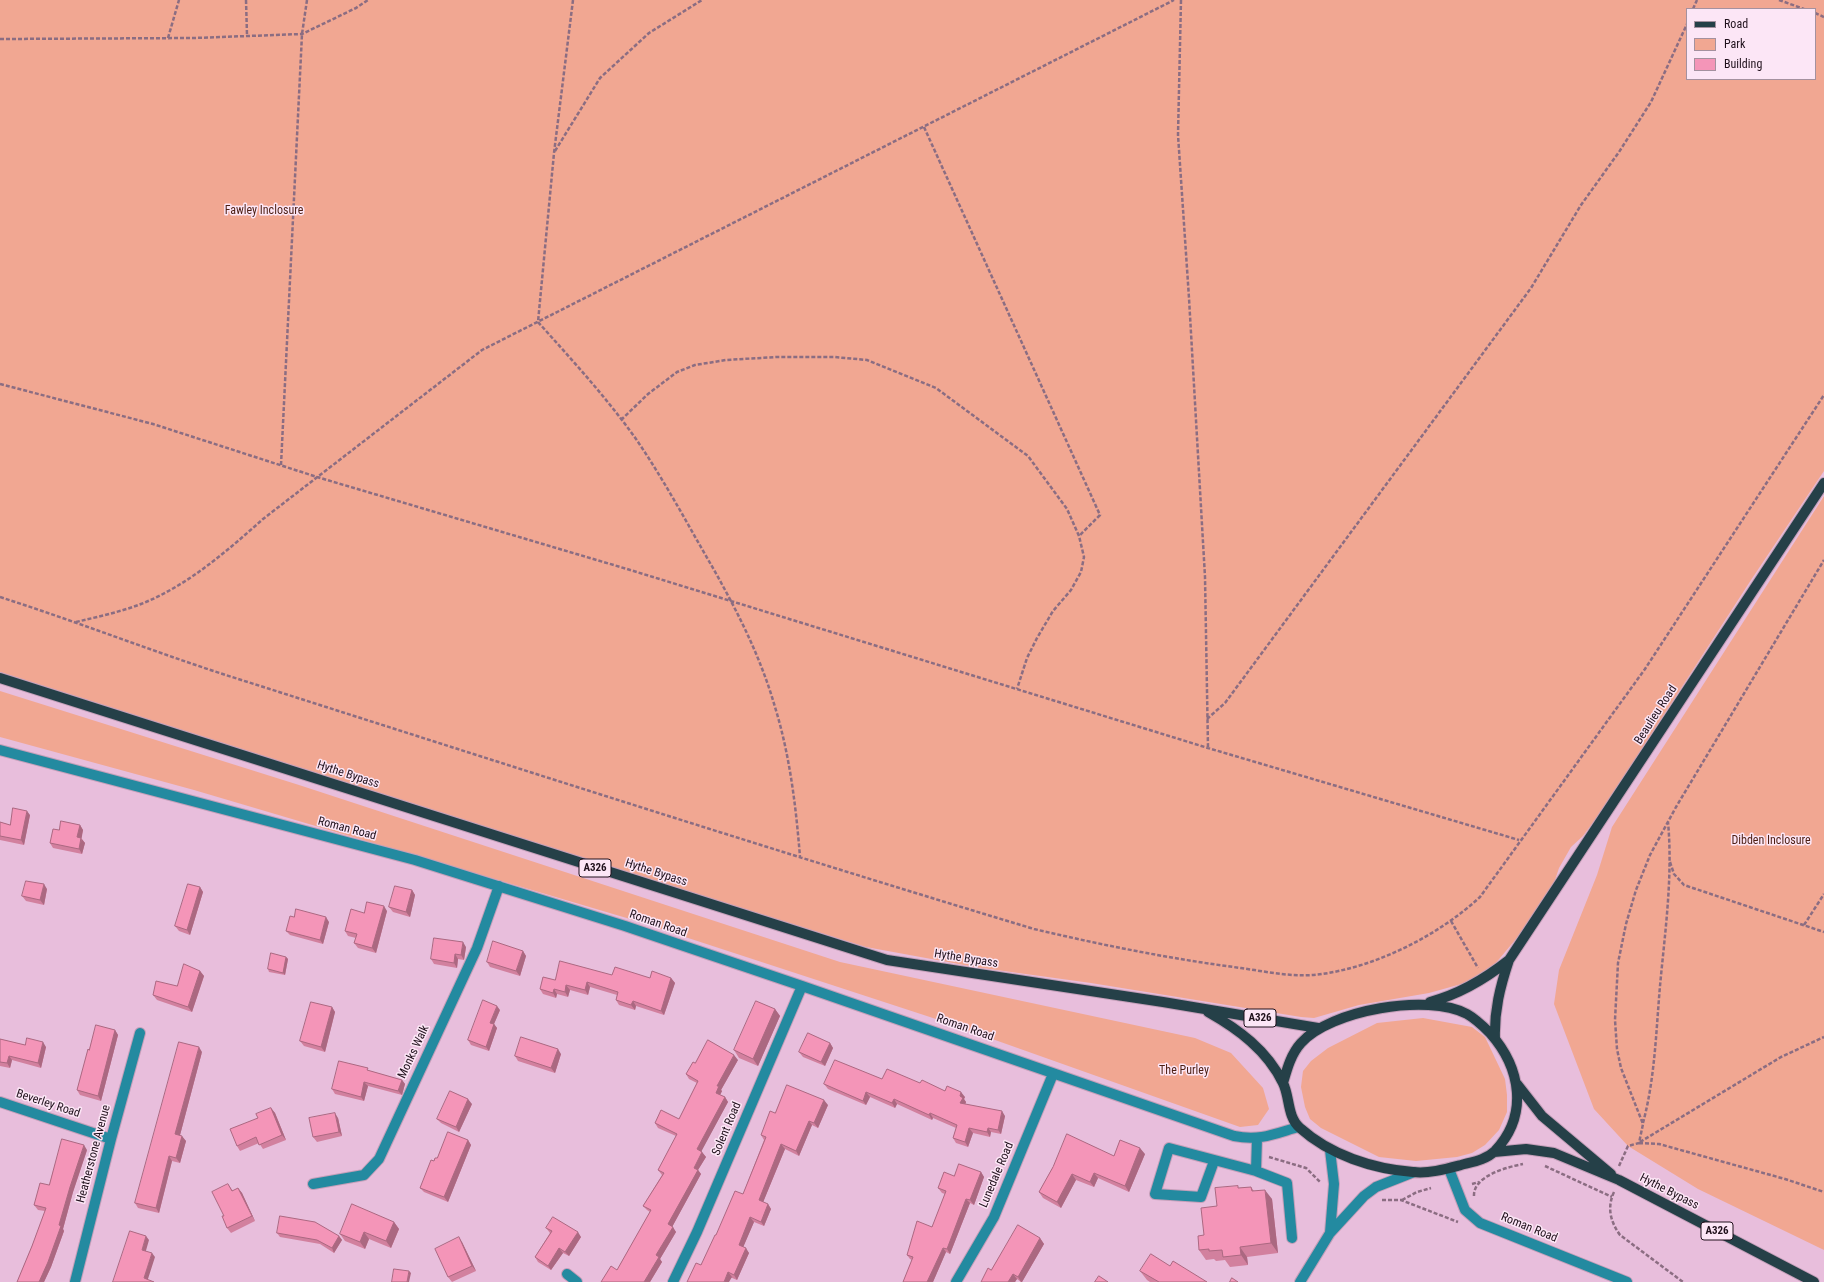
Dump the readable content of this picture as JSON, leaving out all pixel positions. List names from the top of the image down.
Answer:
{
  "streets": {
    "main road": ["Beaulieu Road", "Hythe Bypass", "A326"],
    "street": [
      "Roman Road",
      "Monks Walk",
      "Beverley Road",
      "Solent Road",
      "Heatherstone Avenue",
      "Lunedale Road"
    ]
  },
  "crossings": [
    ["Hythe Bypass", "Roman Road"],
    ["Roman Road", "Monks Walk"],
    ["Roman Road", "Solent Road"],
    ["Roman Road", "Lunedale Road"],
    ["Beverley Road", "Heatherstone Avenue"]
  ],
  "parks": ["Fawley Inclosure", "Dibden Inclosure", "The Purley"],
  "legend": ["Road", "Park", "Building"]
}
